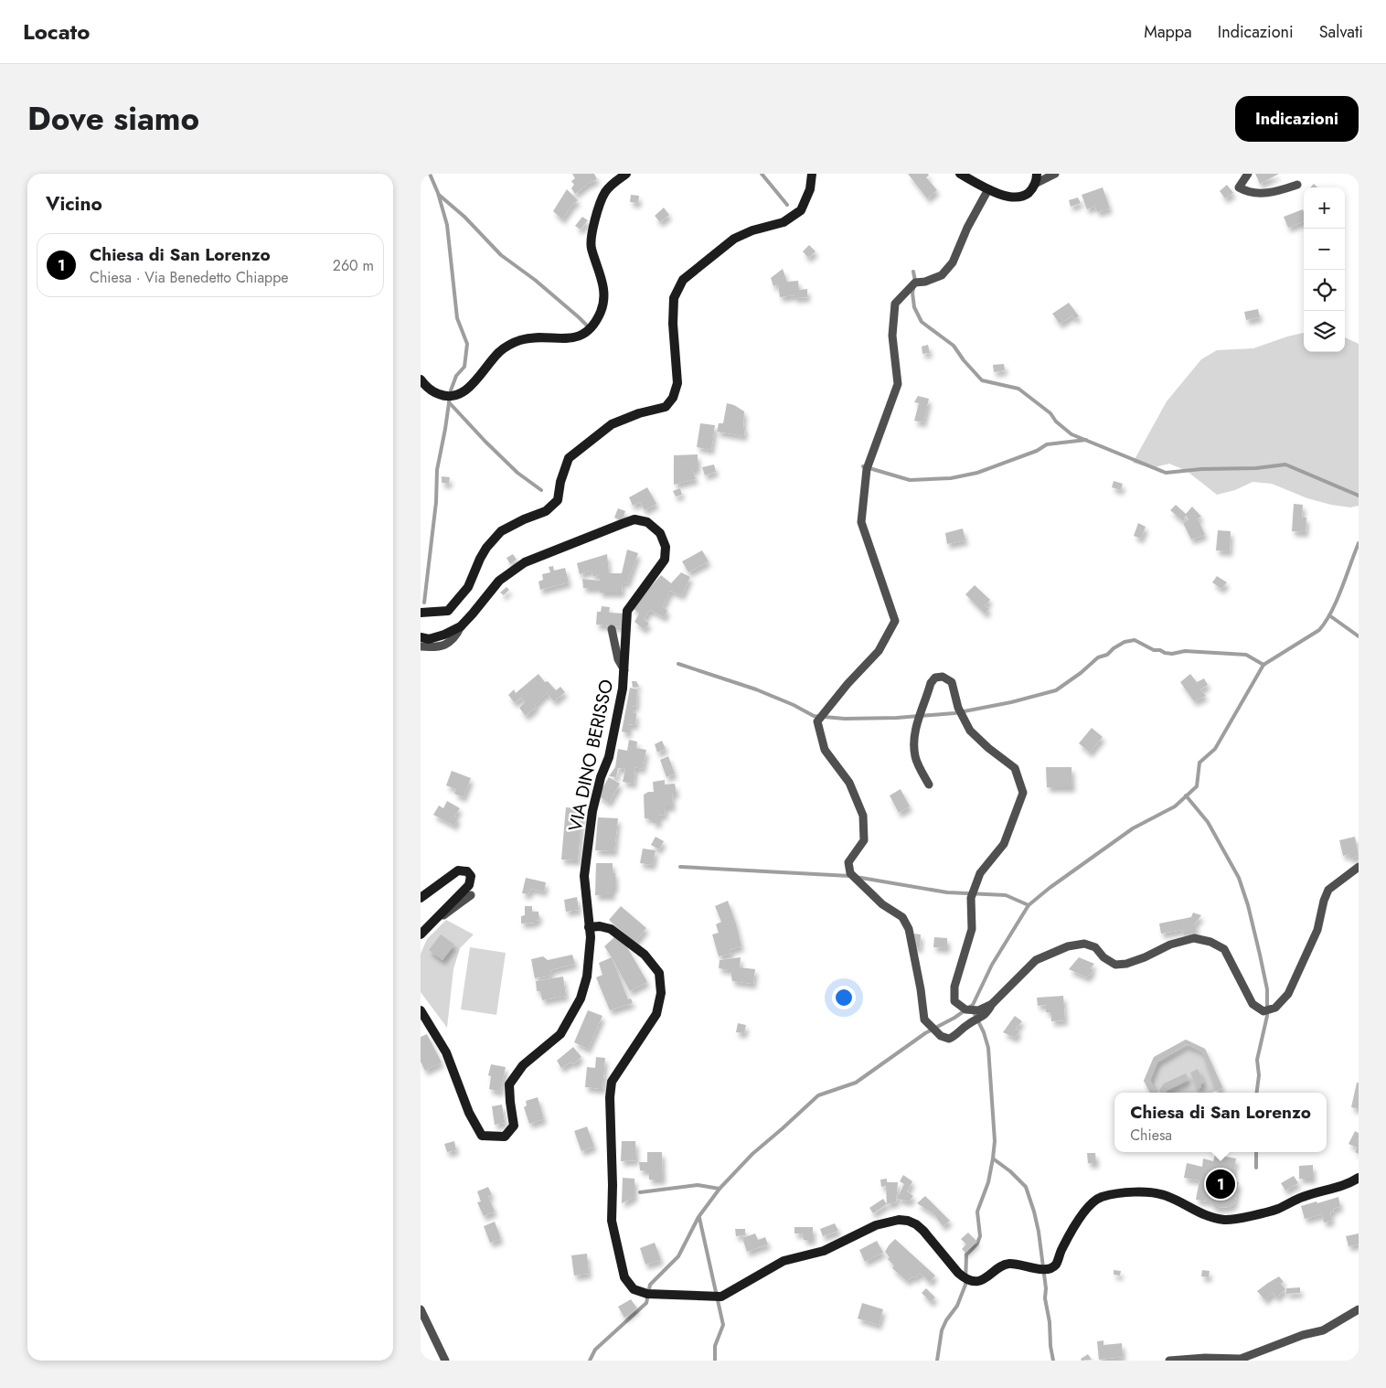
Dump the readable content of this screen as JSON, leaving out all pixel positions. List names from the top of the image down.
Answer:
{
  "streets": {
    "street": ["VIA DINO BERISSO"]
  },
  "page": {
    "header": "Locato",
    "nav": ["Mappa", "Indicazioni", "Salvati"],
    "title": "Dove siamo",
    "buttons": "Indicazioni",
    "heading": "Vicino",
    "map_buttons": ["+", "−"],
    "list": [
      {
        "mark": "1",
        "name": "Chiesa di San Lorenzo",
        "note": "Chiesa · Via Benedetto Chiappe",
        "value": "260 m"
      }
    ],
    "popup": ["Chiesa di San Lorenzo", "Chiesa"],
    "pins": "1"
  }
}
